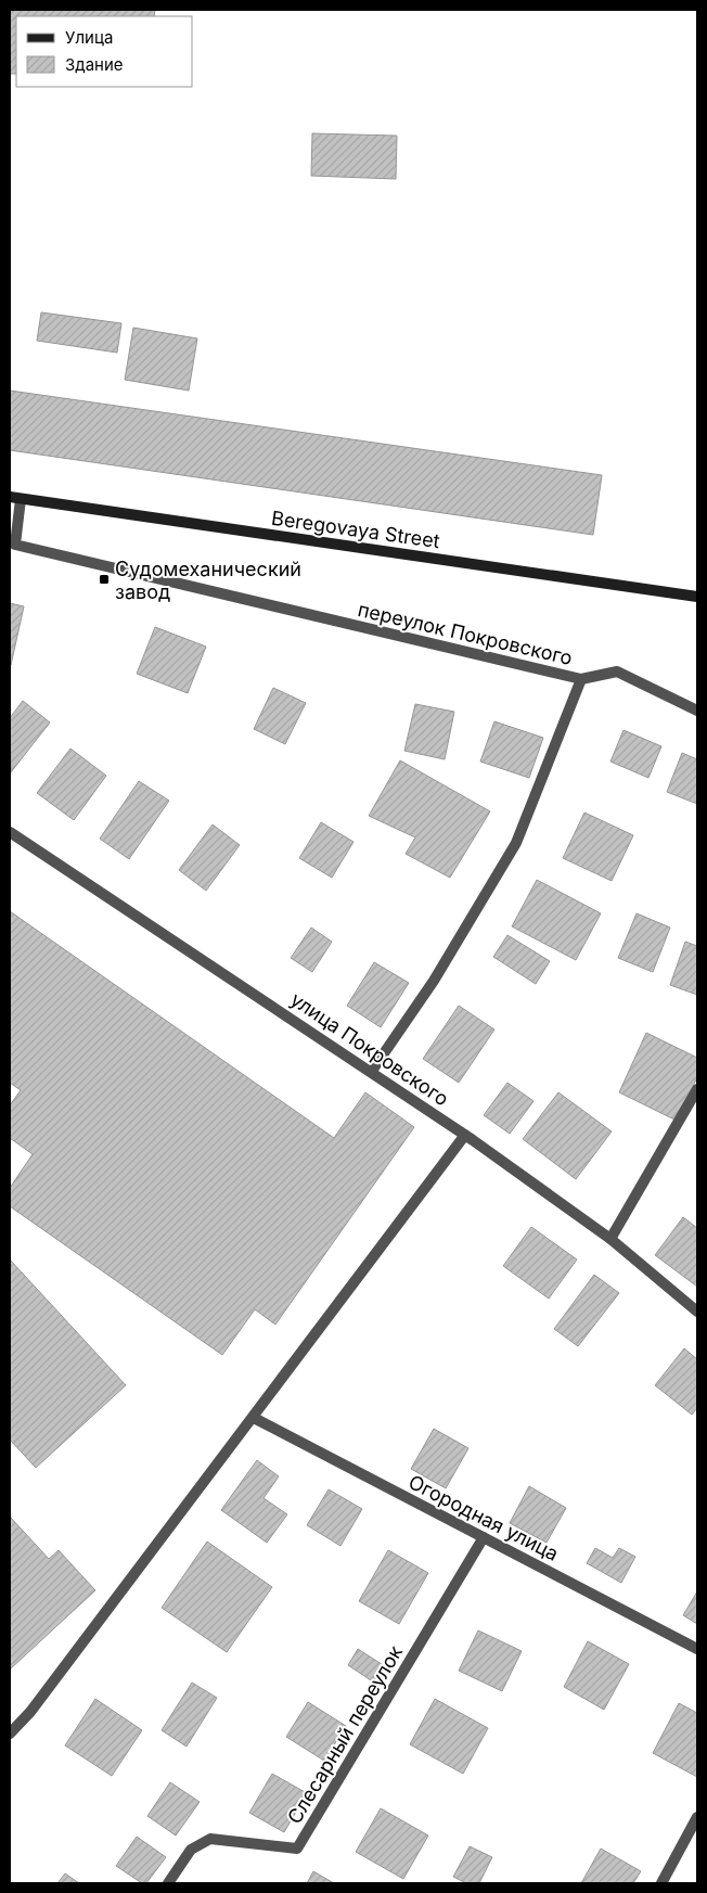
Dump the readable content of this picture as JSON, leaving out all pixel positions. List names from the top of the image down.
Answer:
{
  "streets": {
    "main road": ["Beregovaya Street"],
    "street": [
      "переулок Покровского",
      "улица Покровского",
      "Огородная улица",
      "Слесарный переулок"
    ]
  },
  "crossings": [
    ["Beregovaya Street", "переулок Покровского"],
    ["переулок Покровского", "улица Покровского"],
    ["Огородная улица", "Слесарный переулок"]
  ],
  "places": {
    "transit": ["Судомеханический завод"]
  },
  "legend": ["Улица", "Здание"]
}
